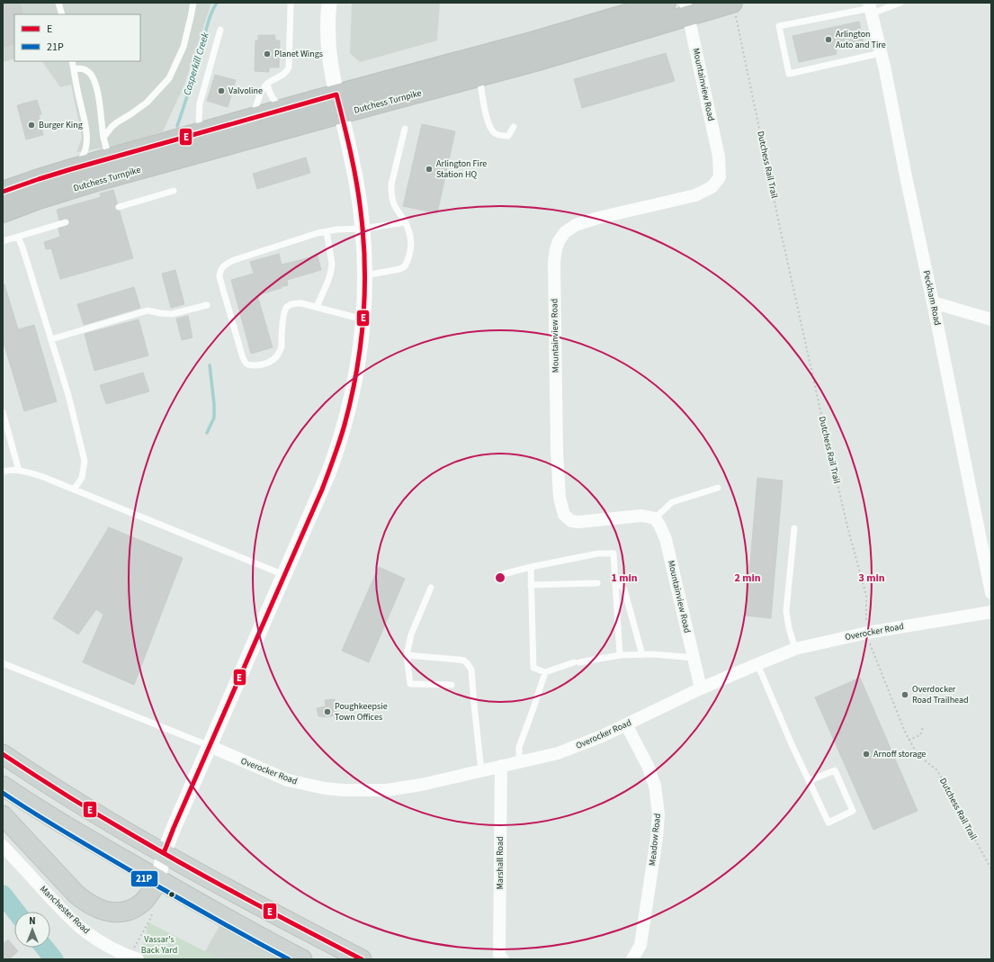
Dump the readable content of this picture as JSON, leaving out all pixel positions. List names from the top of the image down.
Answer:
{
  "streets": {
    "highway": ["Dutchess Turnpike"],
    "street": [
      "Mountainview Road",
      "Peckham Road",
      "Overocker Road",
      "Meadow Road",
      "Marshall Road",
      "Manchester Road"
    ],
    "path": ["Dutchess Rail Trail"]
  },
  "crossings": [
    ["Mountainview Road", "Dutchess Turnpike"],
    ["Mountainview Road", "Overocker Road"],
    ["Dutchess Turnpike", "Dutchess Rail Trail"],
    ["Dutchess Rail Trail", "Overocker Road"],
    ["Overocker Road", "Meadow Road"],
    ["Overocker Road", "Marshall Road"]
  ],
  "water": ["Casperkill Creek"],
  "parks": ["Vassar's Back Yard"],
  "places": [
    "Arlington Auto and Tire",
    "Planet Wings",
    "Valvoline",
    "Burger King",
    "Arlington Fire Station HQ",
    "Overdocker Road Trailhead",
    "Poughkeepsie Town Offices",
    "Arnoff storage"
  ],
  "lines": ["transit line E", "transit line 21P"],
  "legend": ["E", "21P"],
  "north": "top",
  "rings": ["1 min", "2 min", "3 min"]
}
